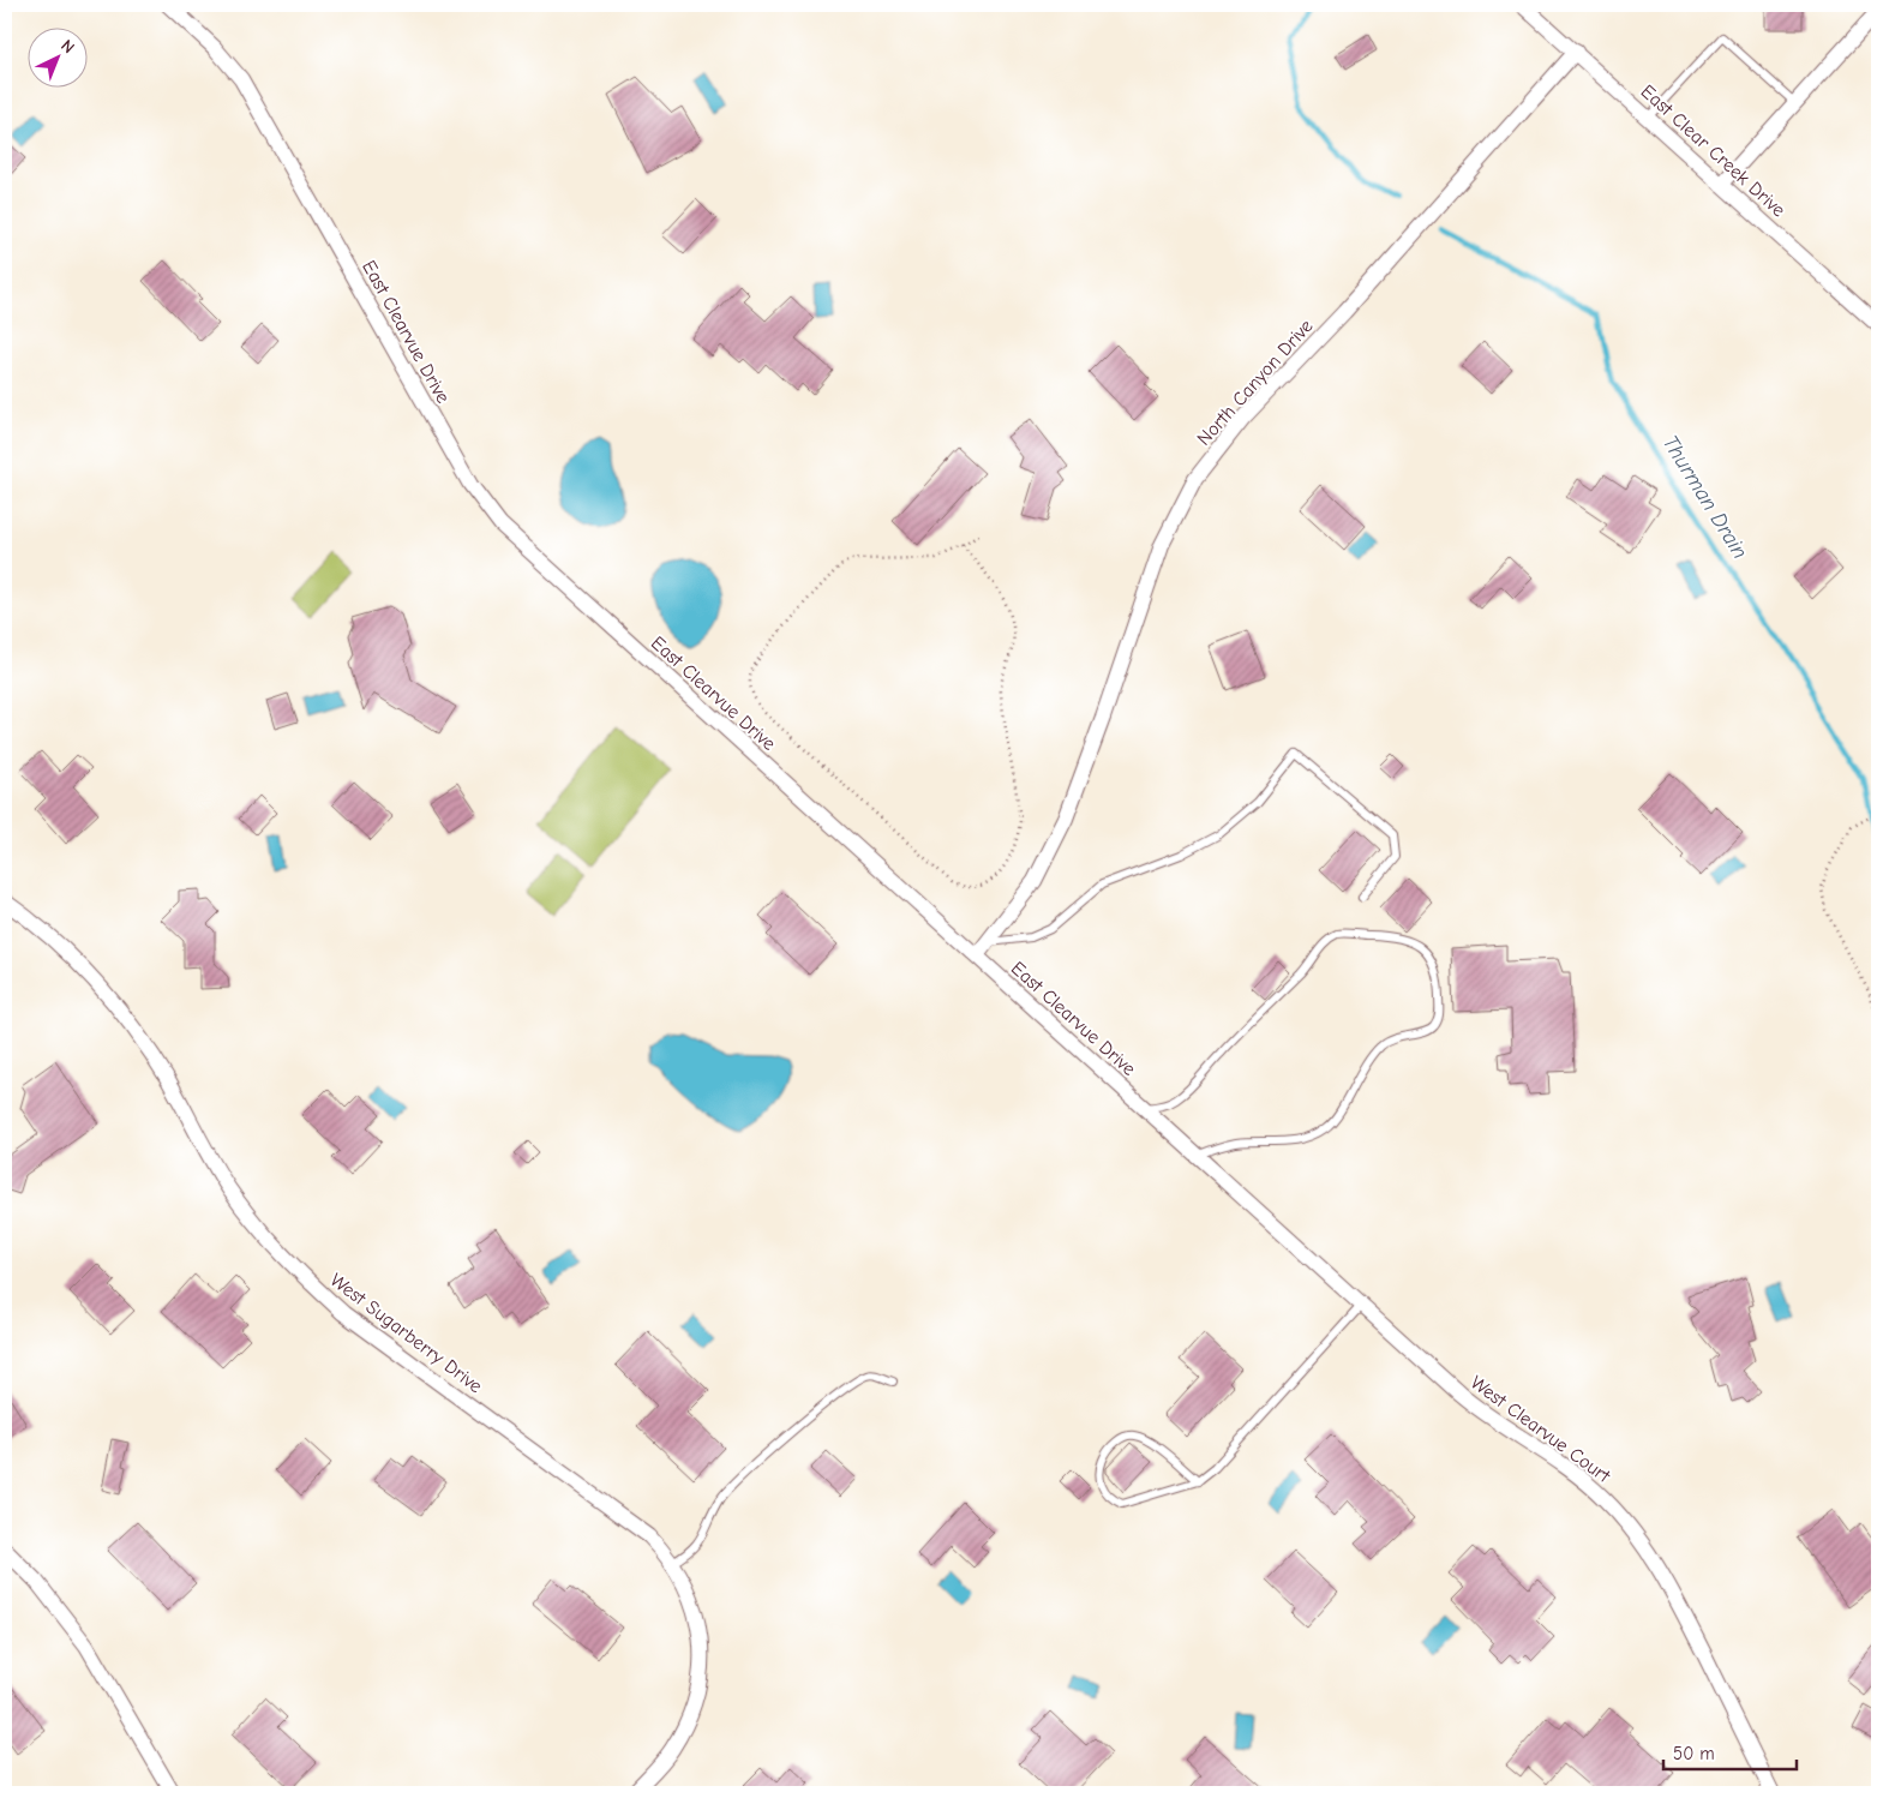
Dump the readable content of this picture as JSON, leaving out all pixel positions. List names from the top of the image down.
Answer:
{
  "streets": {
    "street": [
      "East Clear Creek Drive",
      "East Clearvue Drive",
      "North Canyon Drive",
      "West Sugarberry Drive",
      "West Clearvue Court"
    ]
  },
  "crossings": [
    ["East Clear Creek Drive", "North Canyon Drive"],
    ["East Clearvue Drive", "North Canyon Drive"],
    ["East Clearvue Drive", "West Clearvue Court"]
  ],
  "water": ["Thurman Drain"],
  "scale_bar": "50 m",
  "north": "top right"
}
